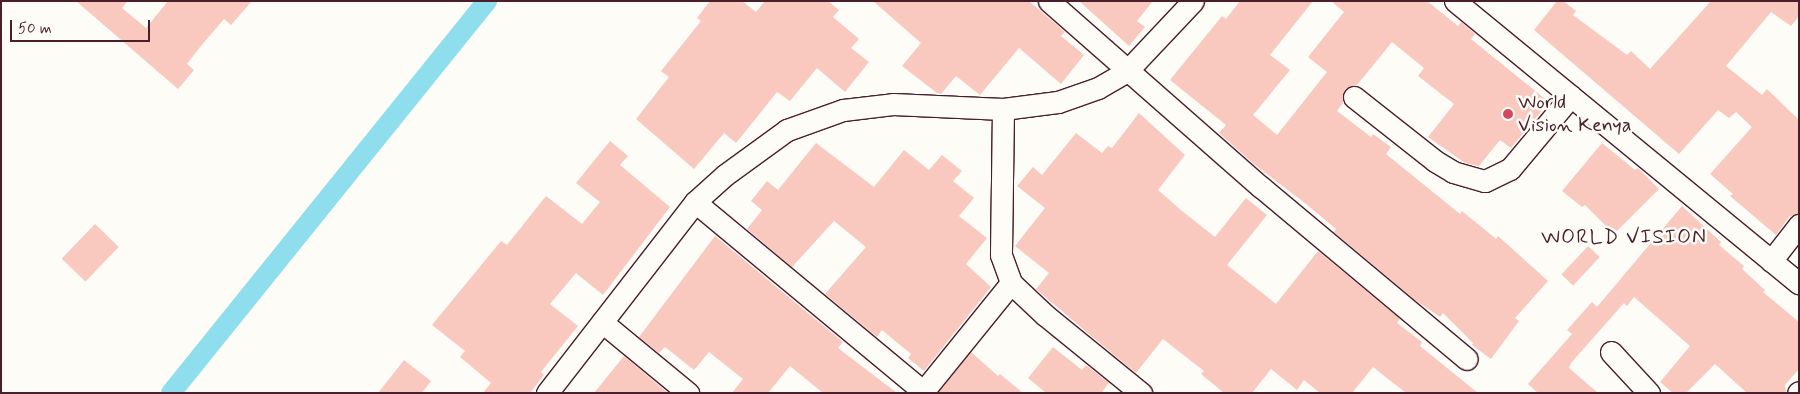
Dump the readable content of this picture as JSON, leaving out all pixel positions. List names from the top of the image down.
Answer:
{
  "districts": ["WORLD VISION"],
  "places": ["World Vision Kenya"],
  "scale_bar": "50 m"
}
